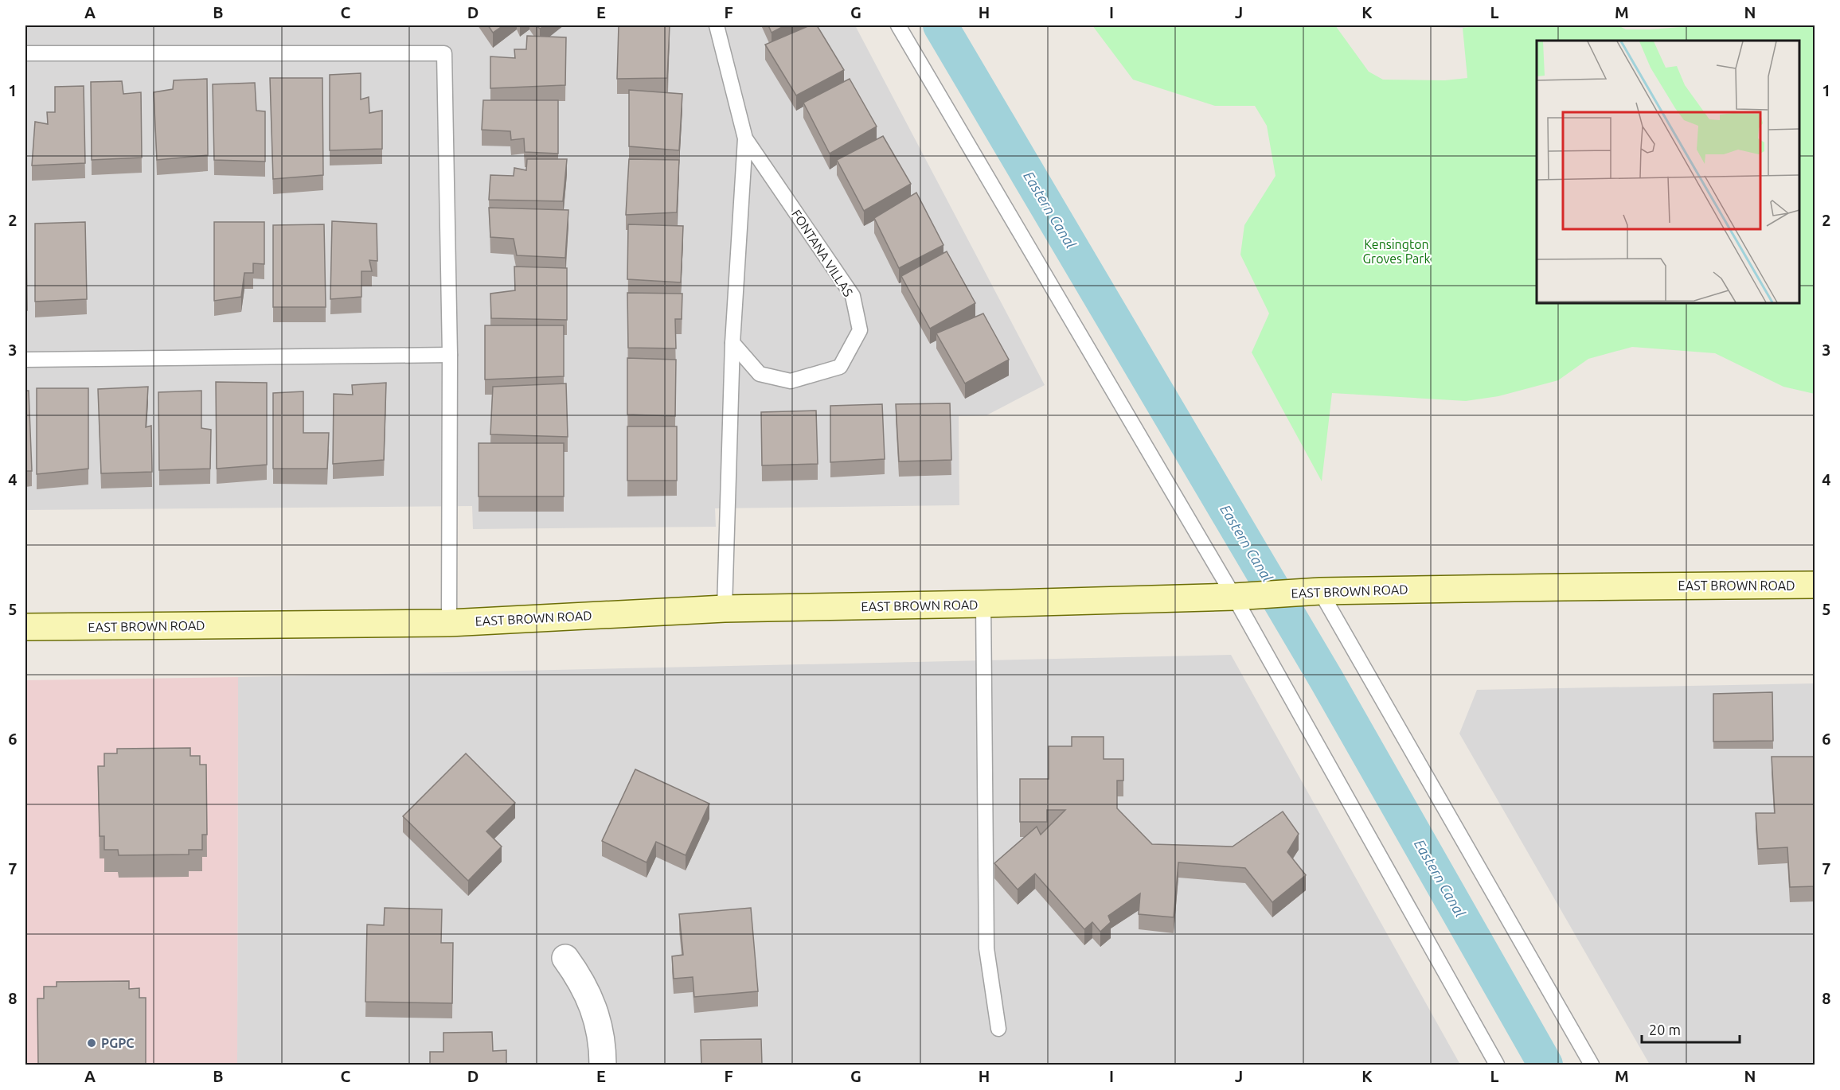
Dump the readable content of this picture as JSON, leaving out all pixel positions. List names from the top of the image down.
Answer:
{
  "streets": {
    "main road": ["EAST BROWN ROAD"],
    "lane": ["FONTANA VILLAS"]
  },
  "crossings": [
    ["FONTANA VILLAS", "EAST BROWN ROAD"]
  ],
  "water": ["Eastern Canal"],
  "parks": ["Kensington Groves Park"],
  "places": ["PGPC"],
  "scale_bar": "20 m",
  "grid": {
    "columns": [
      "A",
      "B",
      "C",
      "D",
      "E",
      "F",
      "G",
      "H",
      "I",
      "J",
      "K",
      "L",
      "M",
      "N"
    ],
    "rows": [
      "1",
      "2",
      "3",
      "4",
      "5",
      "6",
      "7",
      "8"
    ]
  }
}
